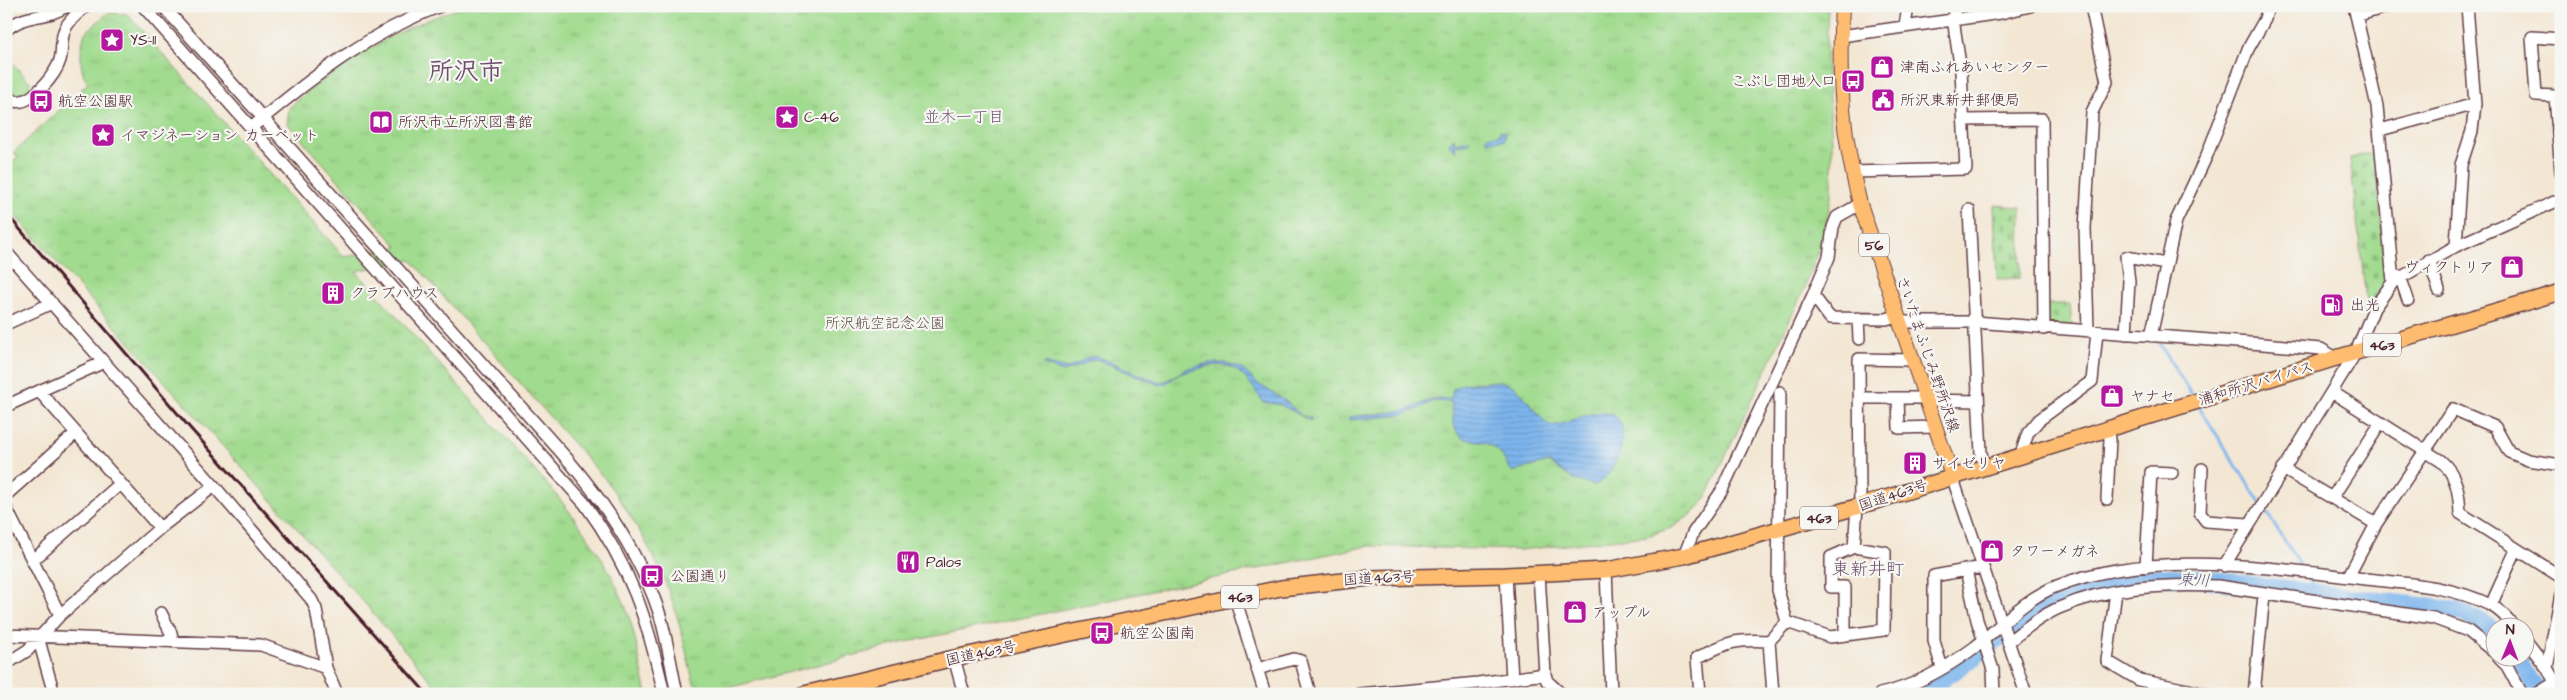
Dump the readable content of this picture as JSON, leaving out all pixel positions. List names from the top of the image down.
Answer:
{
  "streets": {
    "highway": ["463", "浦和所沢バイパス", "国道463号"],
    "main road": ["56", "さいたまふじみ野所沢線"]
  },
  "crossings": [
    ["さいたまふじみ野所沢線", "浦和所沢バイパス"],
    ["さいたまふじみ野所沢線", "国道463号"],
    ["浦和所沢バイパス", "国道463号"]
  ],
  "districts": ["所沢市", "並木一丁目", "東新井町"],
  "water": ["東川"],
  "parks": ["所沢航空記念公園"],
  "places": {
    "place": ["YS-11", "C-46", "イマジネーション カーペット"],
    "shop": [
      "津南ふれあいセンター",
      "ヴィクトリア",
      "ヤナセ",
      "タワーメガネ",
      "アップル"
    ],
    "bus stop": [
      "こぶし団地入口",
      "航空公園駅",
      "公園通り",
      "航空公園南"
    ],
    "public building": ["所沢東新井郵便局"],
    "library": ["所沢市立所沢図書館"],
    "building": ["クラブハウス", "サイゼリヤ"],
    "fuel station": ["出光"],
    "restaurant": ["Palos"]
  },
  "north": "top"
}
